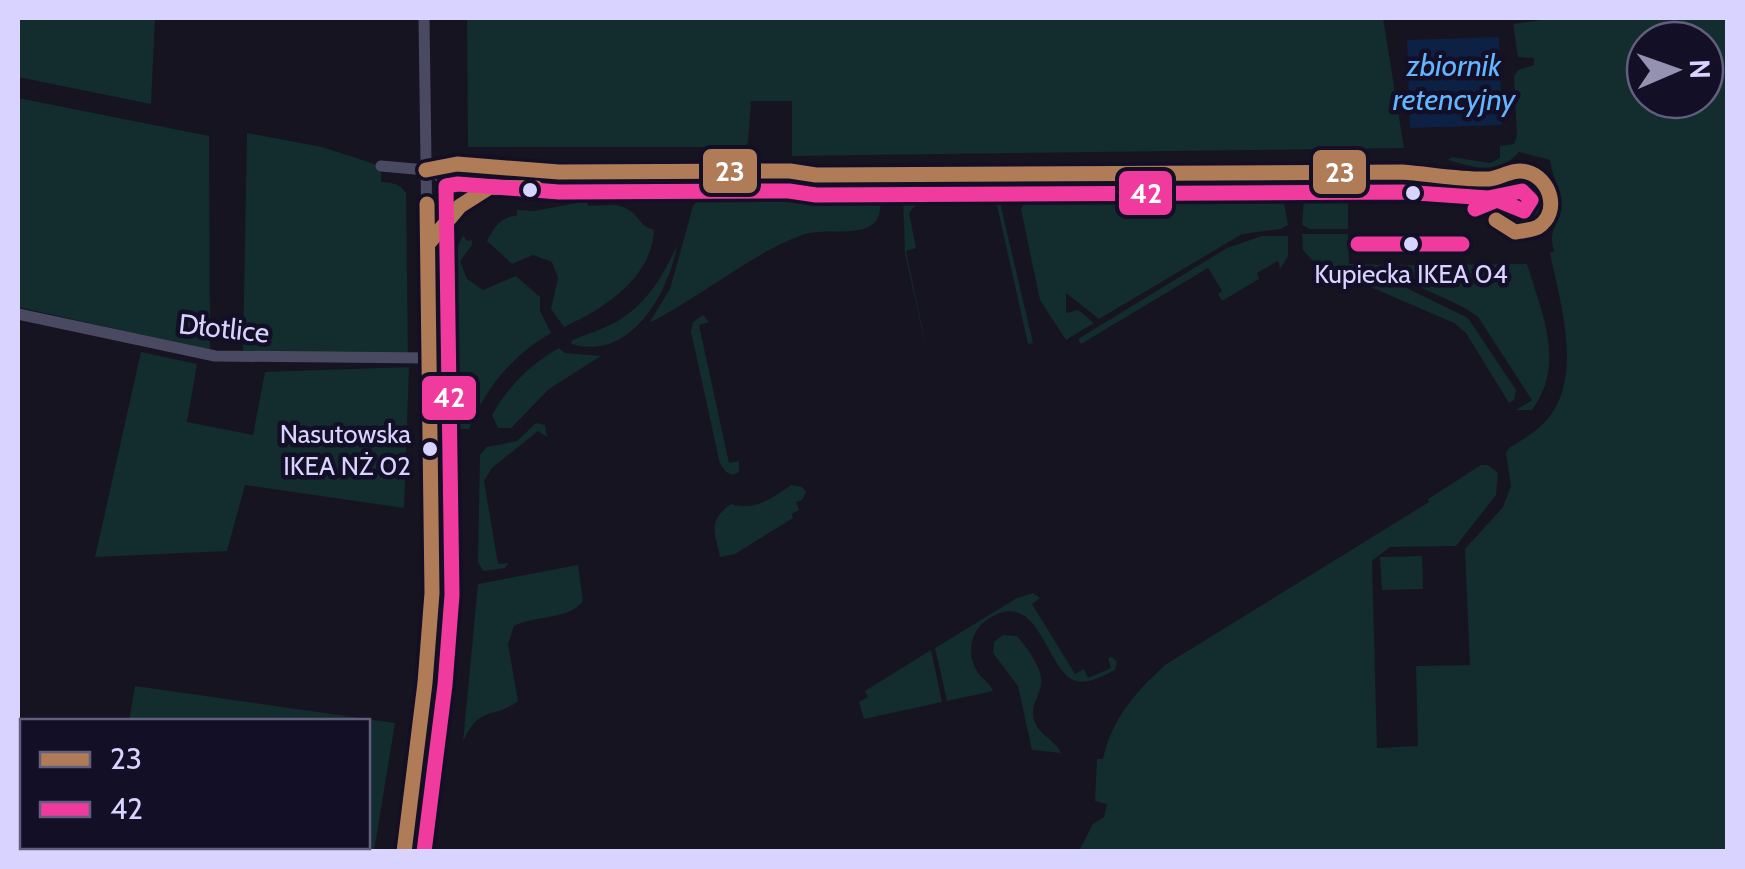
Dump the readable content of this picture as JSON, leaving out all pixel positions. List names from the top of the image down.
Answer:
{
  "streets": {
    "street": ["Dłotlice"]
  },
  "water": ["zbiornik retencyjny"],
  "places": ["Kupiecka IKEA 04", "Nasutowska IKEA NŻ 02"],
  "lines": ["transit line 23", "transit line 42"],
  "legend": ["23", "42"],
  "north": "right"
}
